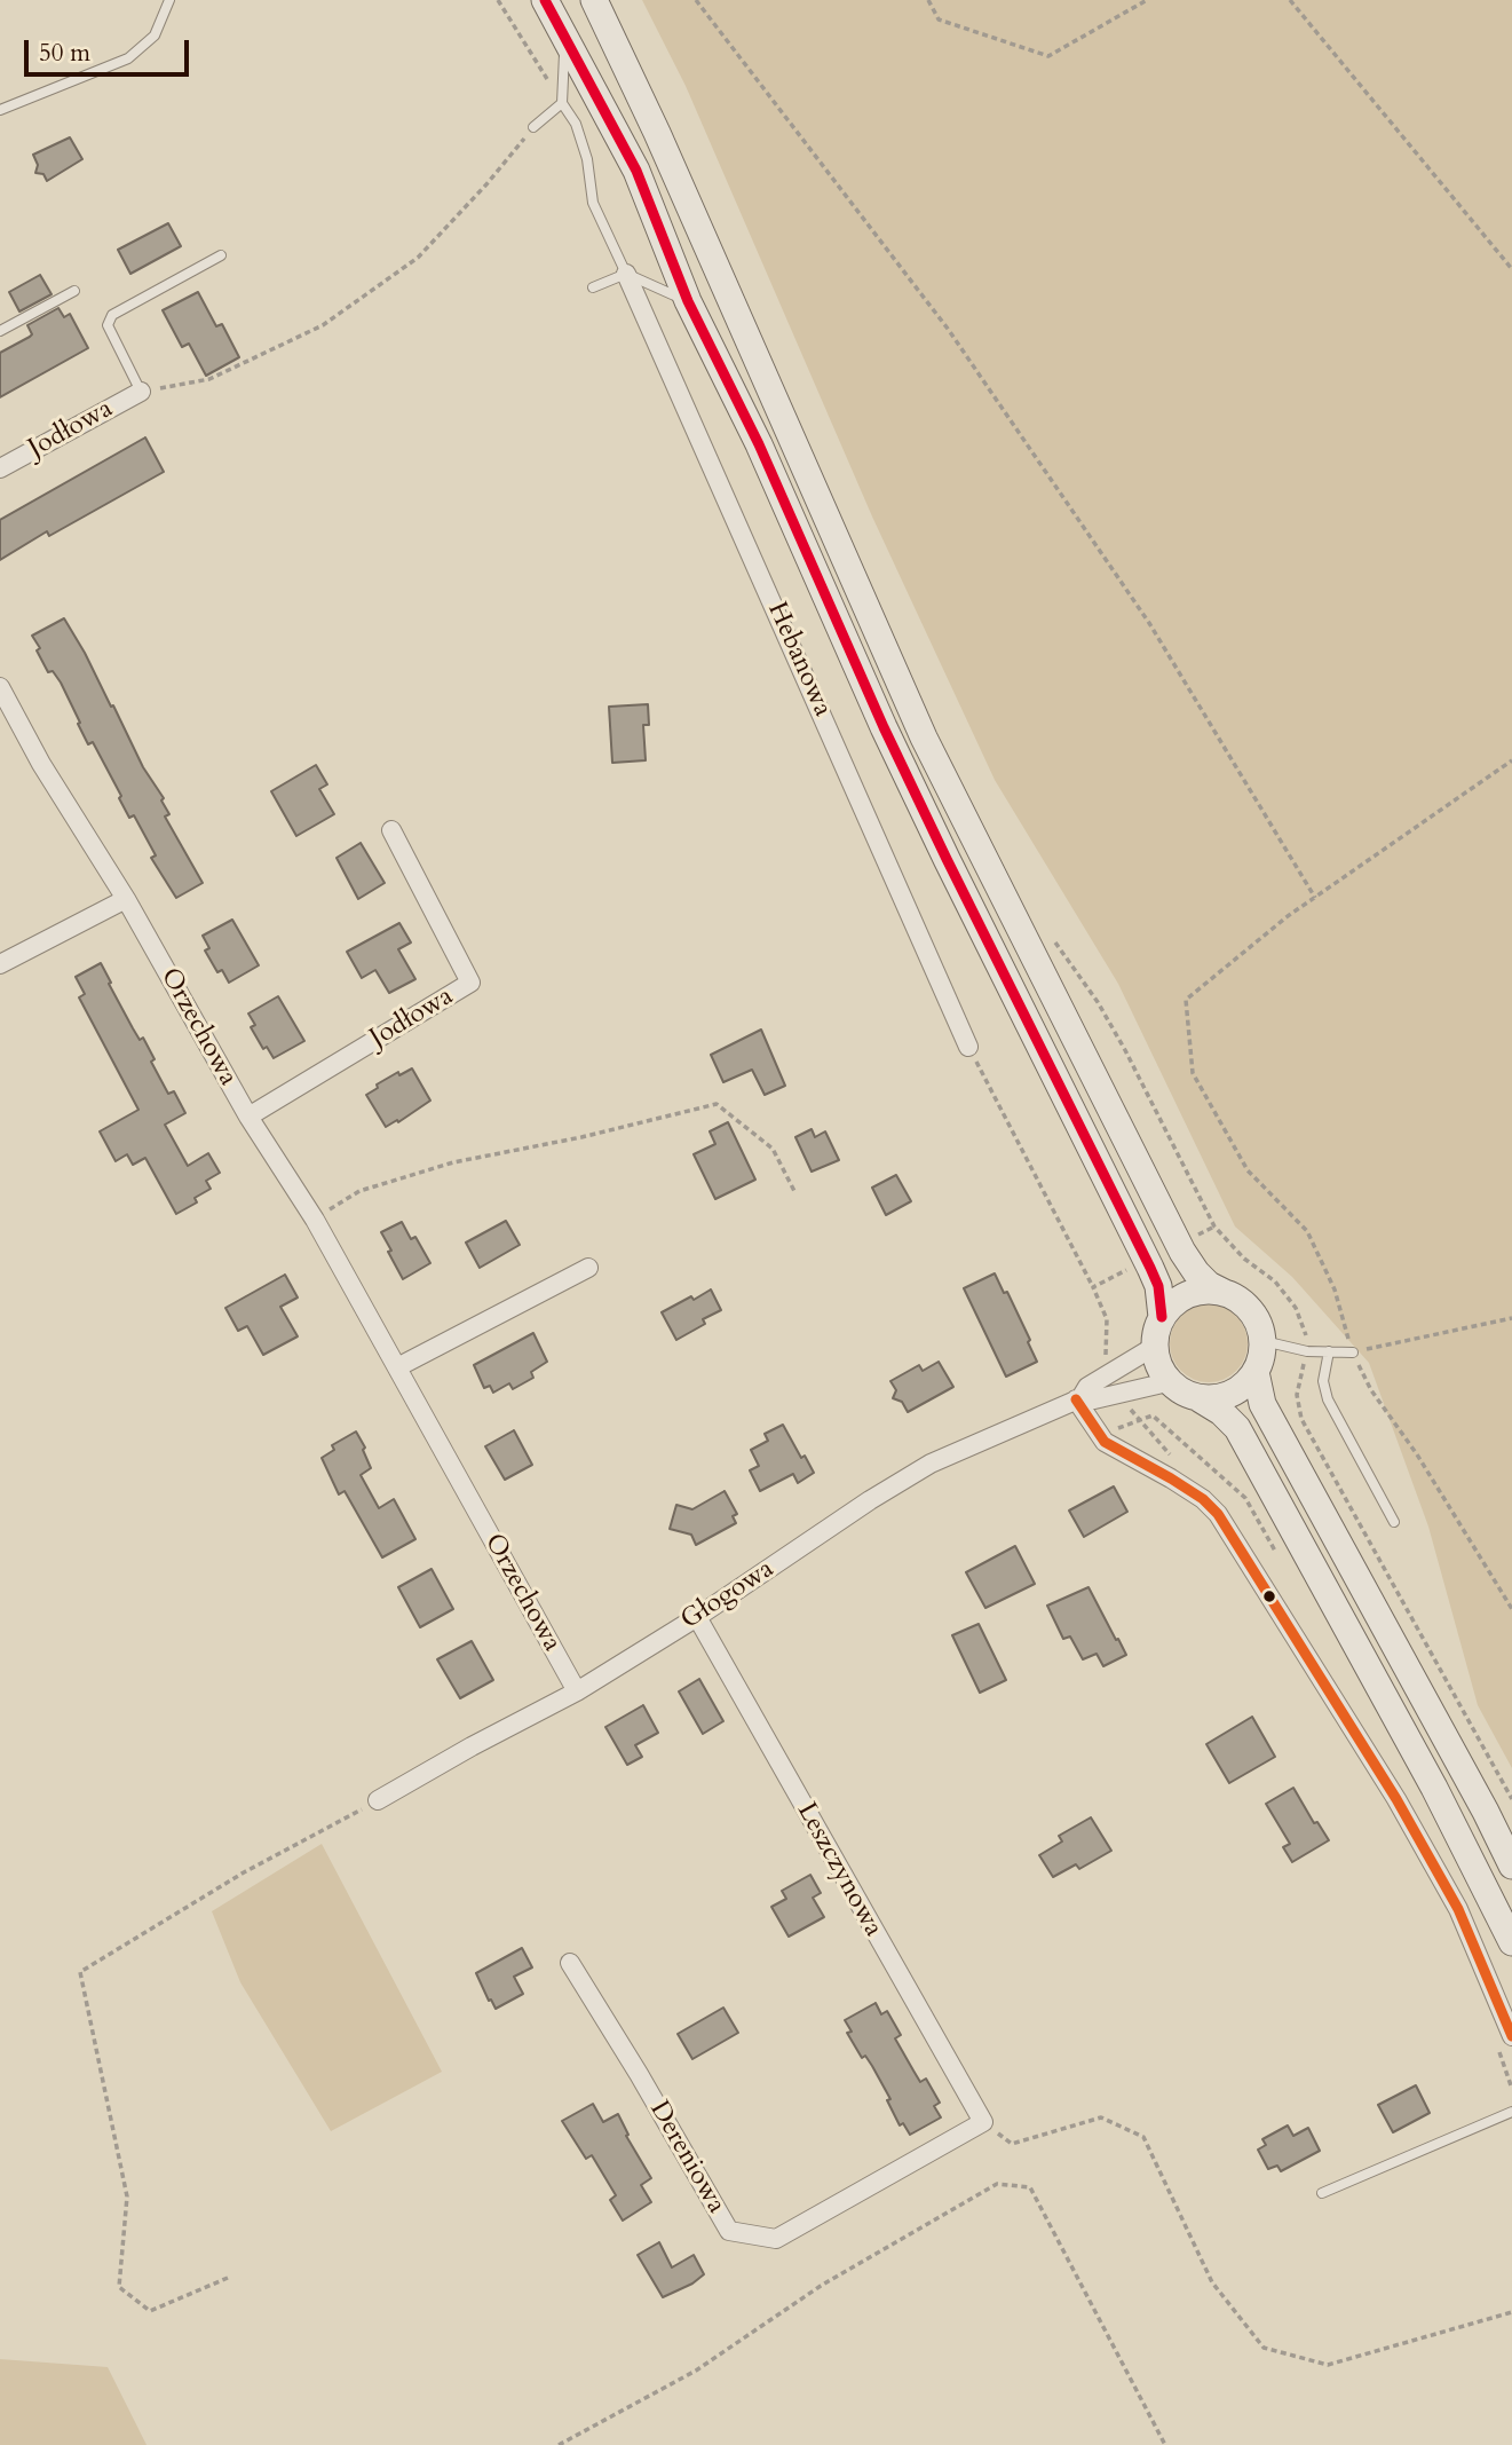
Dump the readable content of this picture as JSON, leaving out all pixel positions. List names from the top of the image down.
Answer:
{
  "streets": {
    "street": [
      "Jodłowa",
      "Hebanowa",
      "Orzechowa",
      "Głogowa",
      "Leszczynowa",
      "Dereniowa"
    ]
  },
  "crossings": [
    ["Jodłowa", "Orzechowa"],
    ["Orzechowa", "Głogowa"],
    ["Głogowa", "Leszczynowa"],
    ["Leszczynowa", "Dereniowa"]
  ],
  "scale_bar": "50 m"
}
